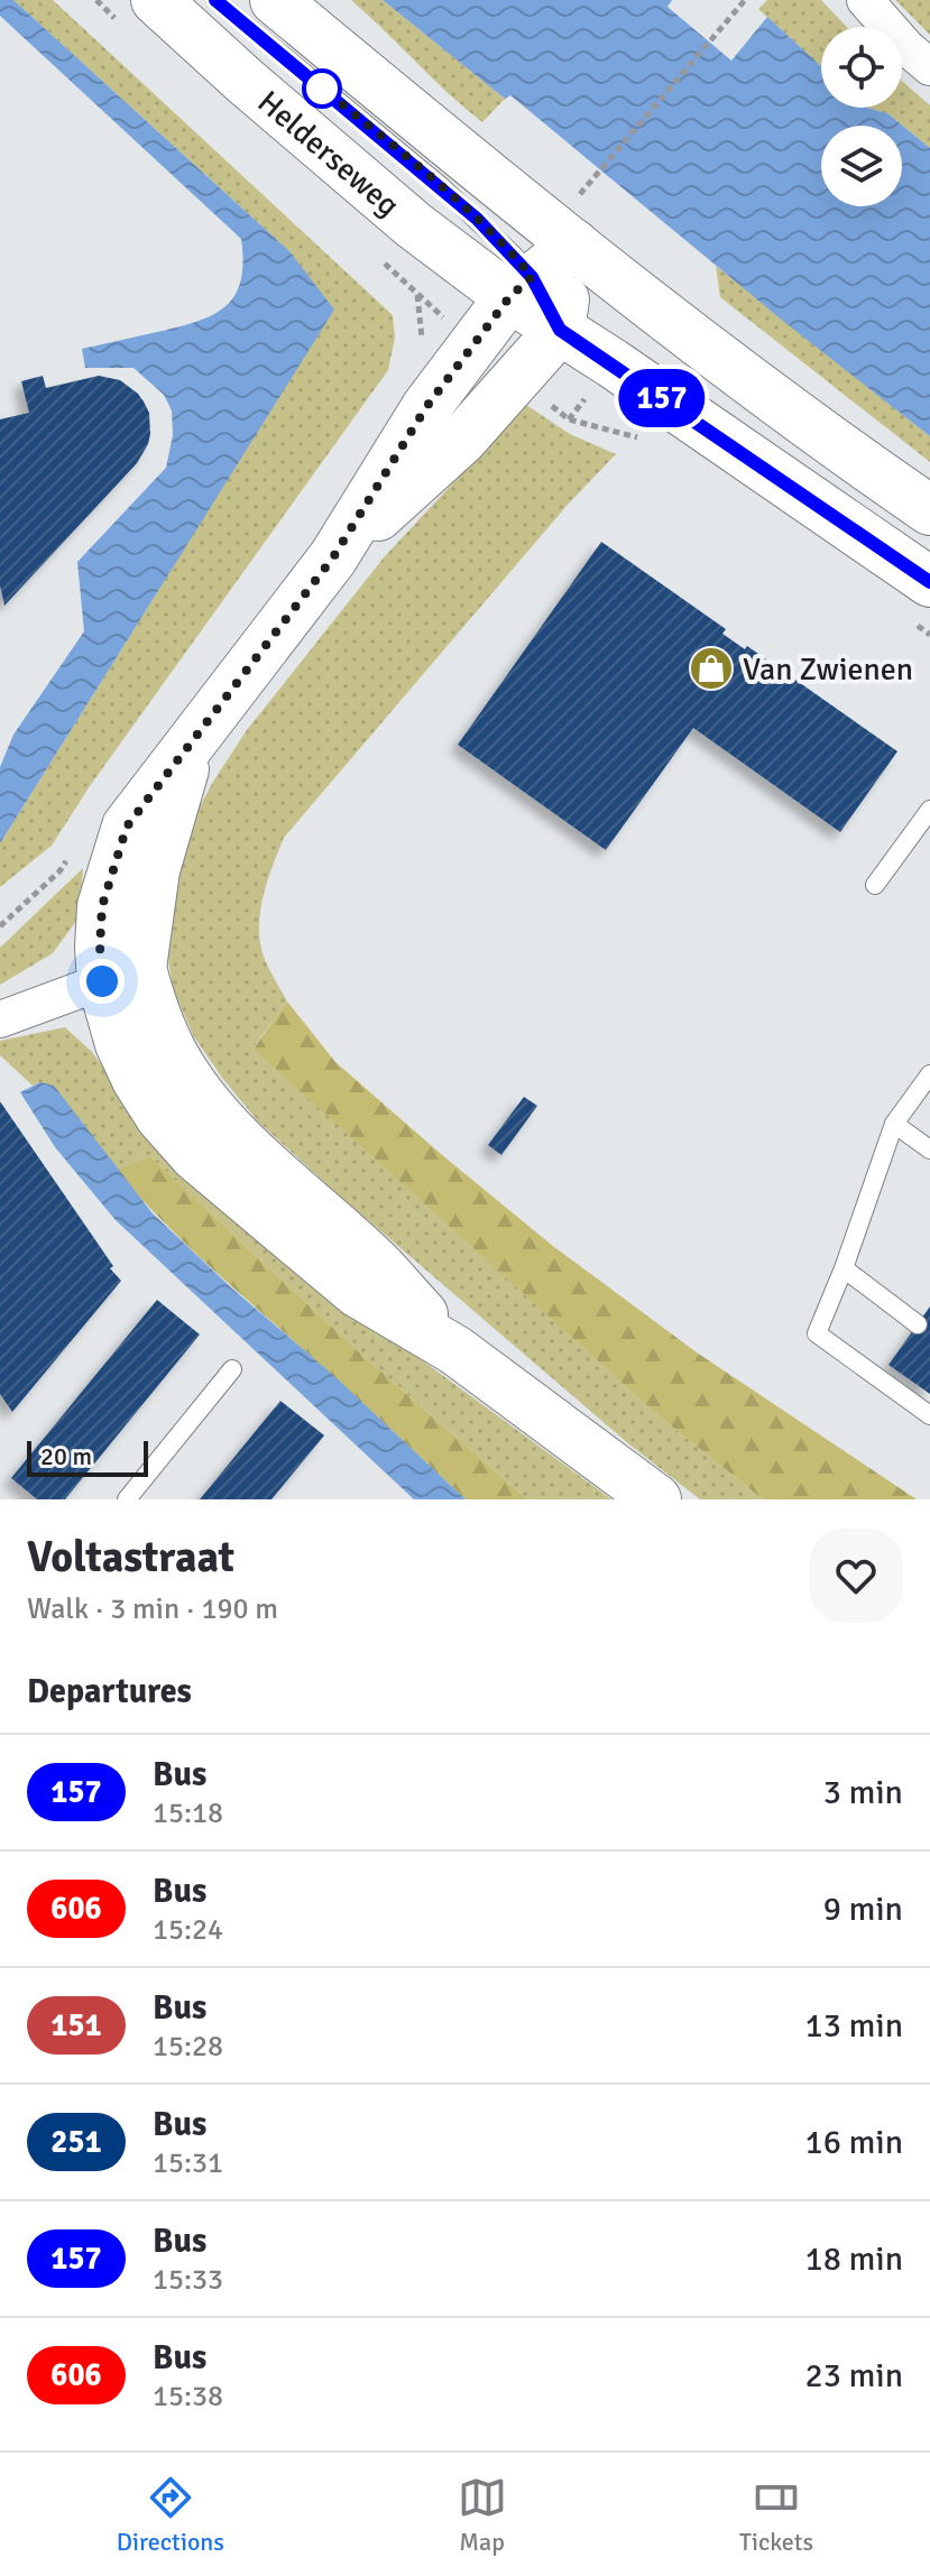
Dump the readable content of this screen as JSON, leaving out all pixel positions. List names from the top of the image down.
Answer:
{
  "streets": {
    "main road": ["Helderseweg"]
  },
  "places": {
    "shop": ["Van Zwienen"]
  },
  "lines": ["bus line 157"],
  "scale_bar": "20 m",
  "page": {
    "on_map": "157",
    "scale": "20 m",
    "heading": [
      ["Voltastraat", "Walk · 3 min · 190 m"],
      "Departures"
    ],
    "list": [
      {
        "mark": "157",
        "name": "Bus",
        "note": "15:18",
        "value": "3 min"
      },
      {
        "mark": "606",
        "name": "Bus",
        "note": "15:24",
        "value": "9 min"
      },
      {
        "mark": "151",
        "name": "Bus",
        "note": "15:28",
        "value": "13 min"
      },
      {
        "mark": "251",
        "name": "Bus",
        "note": "15:31",
        "value": "16 min"
      },
      {
        "mark": "157",
        "name": "Bus",
        "note": "15:33",
        "value": "18 min"
      },
      {
        "mark": "606",
        "name": "Bus",
        "note": "15:38",
        "value": "23 min"
      }
    ],
    "tabs": ["Directions", "Map", "Tickets"]
  }
}
